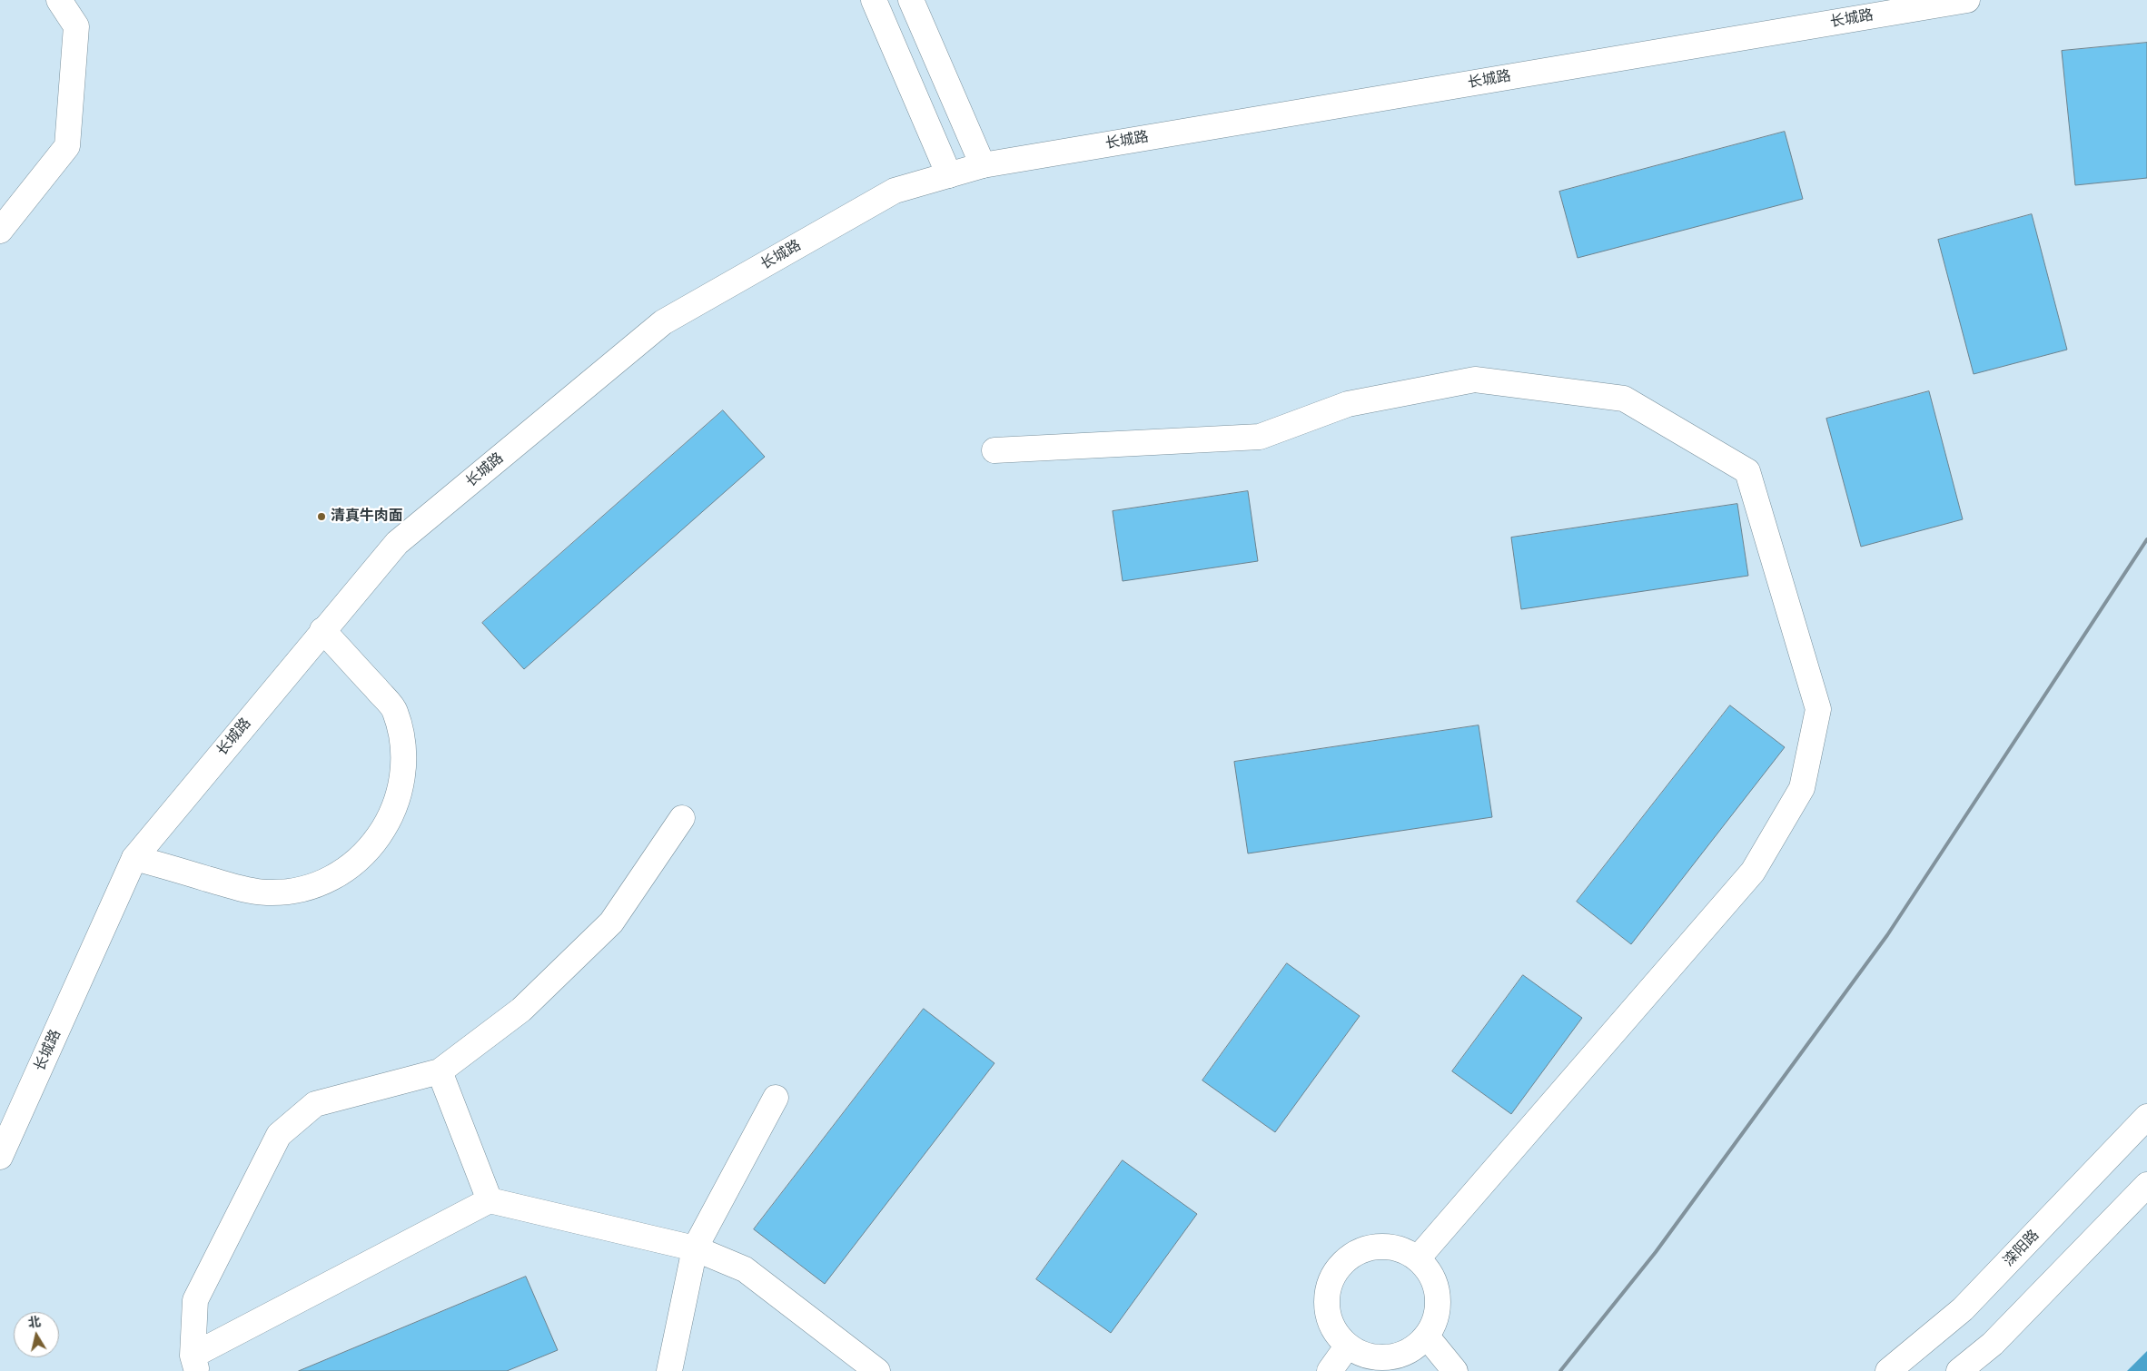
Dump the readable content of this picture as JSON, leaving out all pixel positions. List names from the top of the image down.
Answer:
{
  "streets": {
    "street": ["长城路", "滦阳路"]
  },
  "places": ["清真牛肉面"],
  "north": "top"
}
